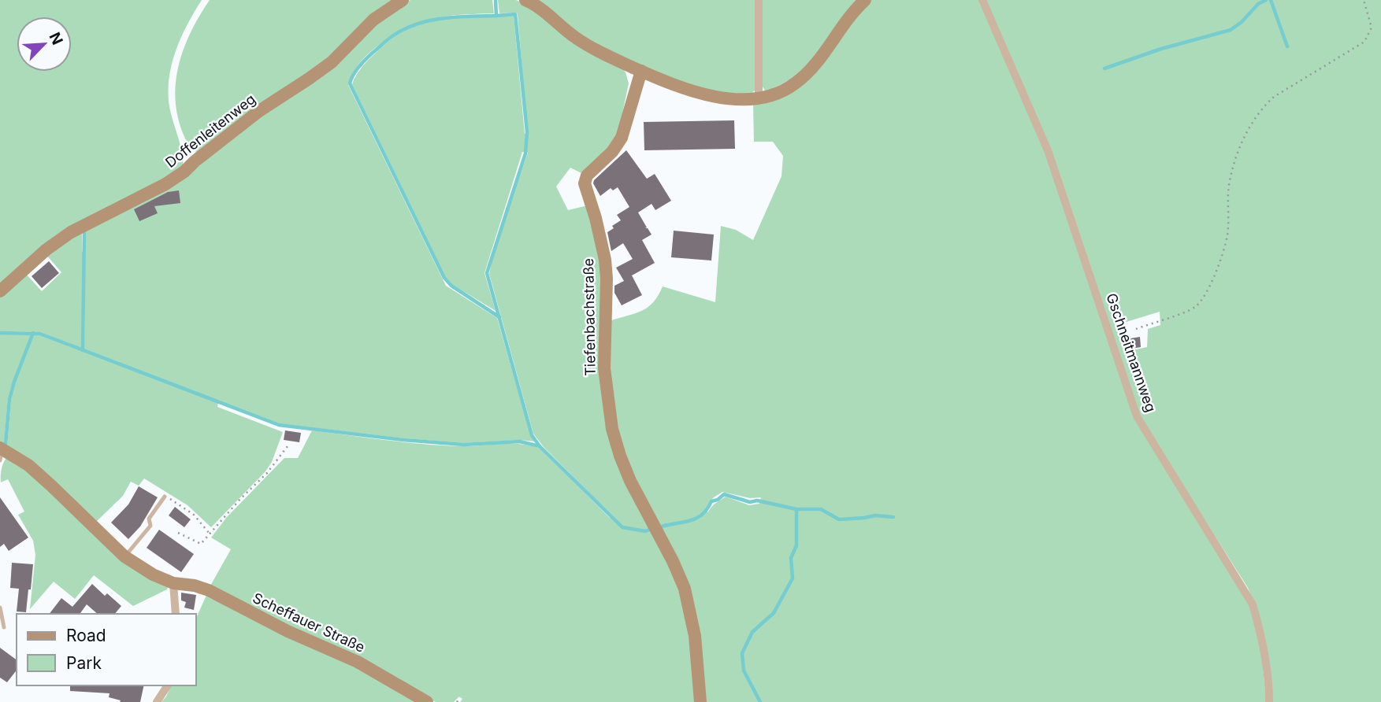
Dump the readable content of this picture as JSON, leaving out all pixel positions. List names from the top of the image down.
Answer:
{
  "streets": {
    "street": [
      "Doffenleitenweg",
      "Tiefenbachstraße",
      "Gschneitmannweg",
      "Scheffauer Straße"
    ]
  },
  "legend": ["Road", "Park"],
  "north": "top right"
}
